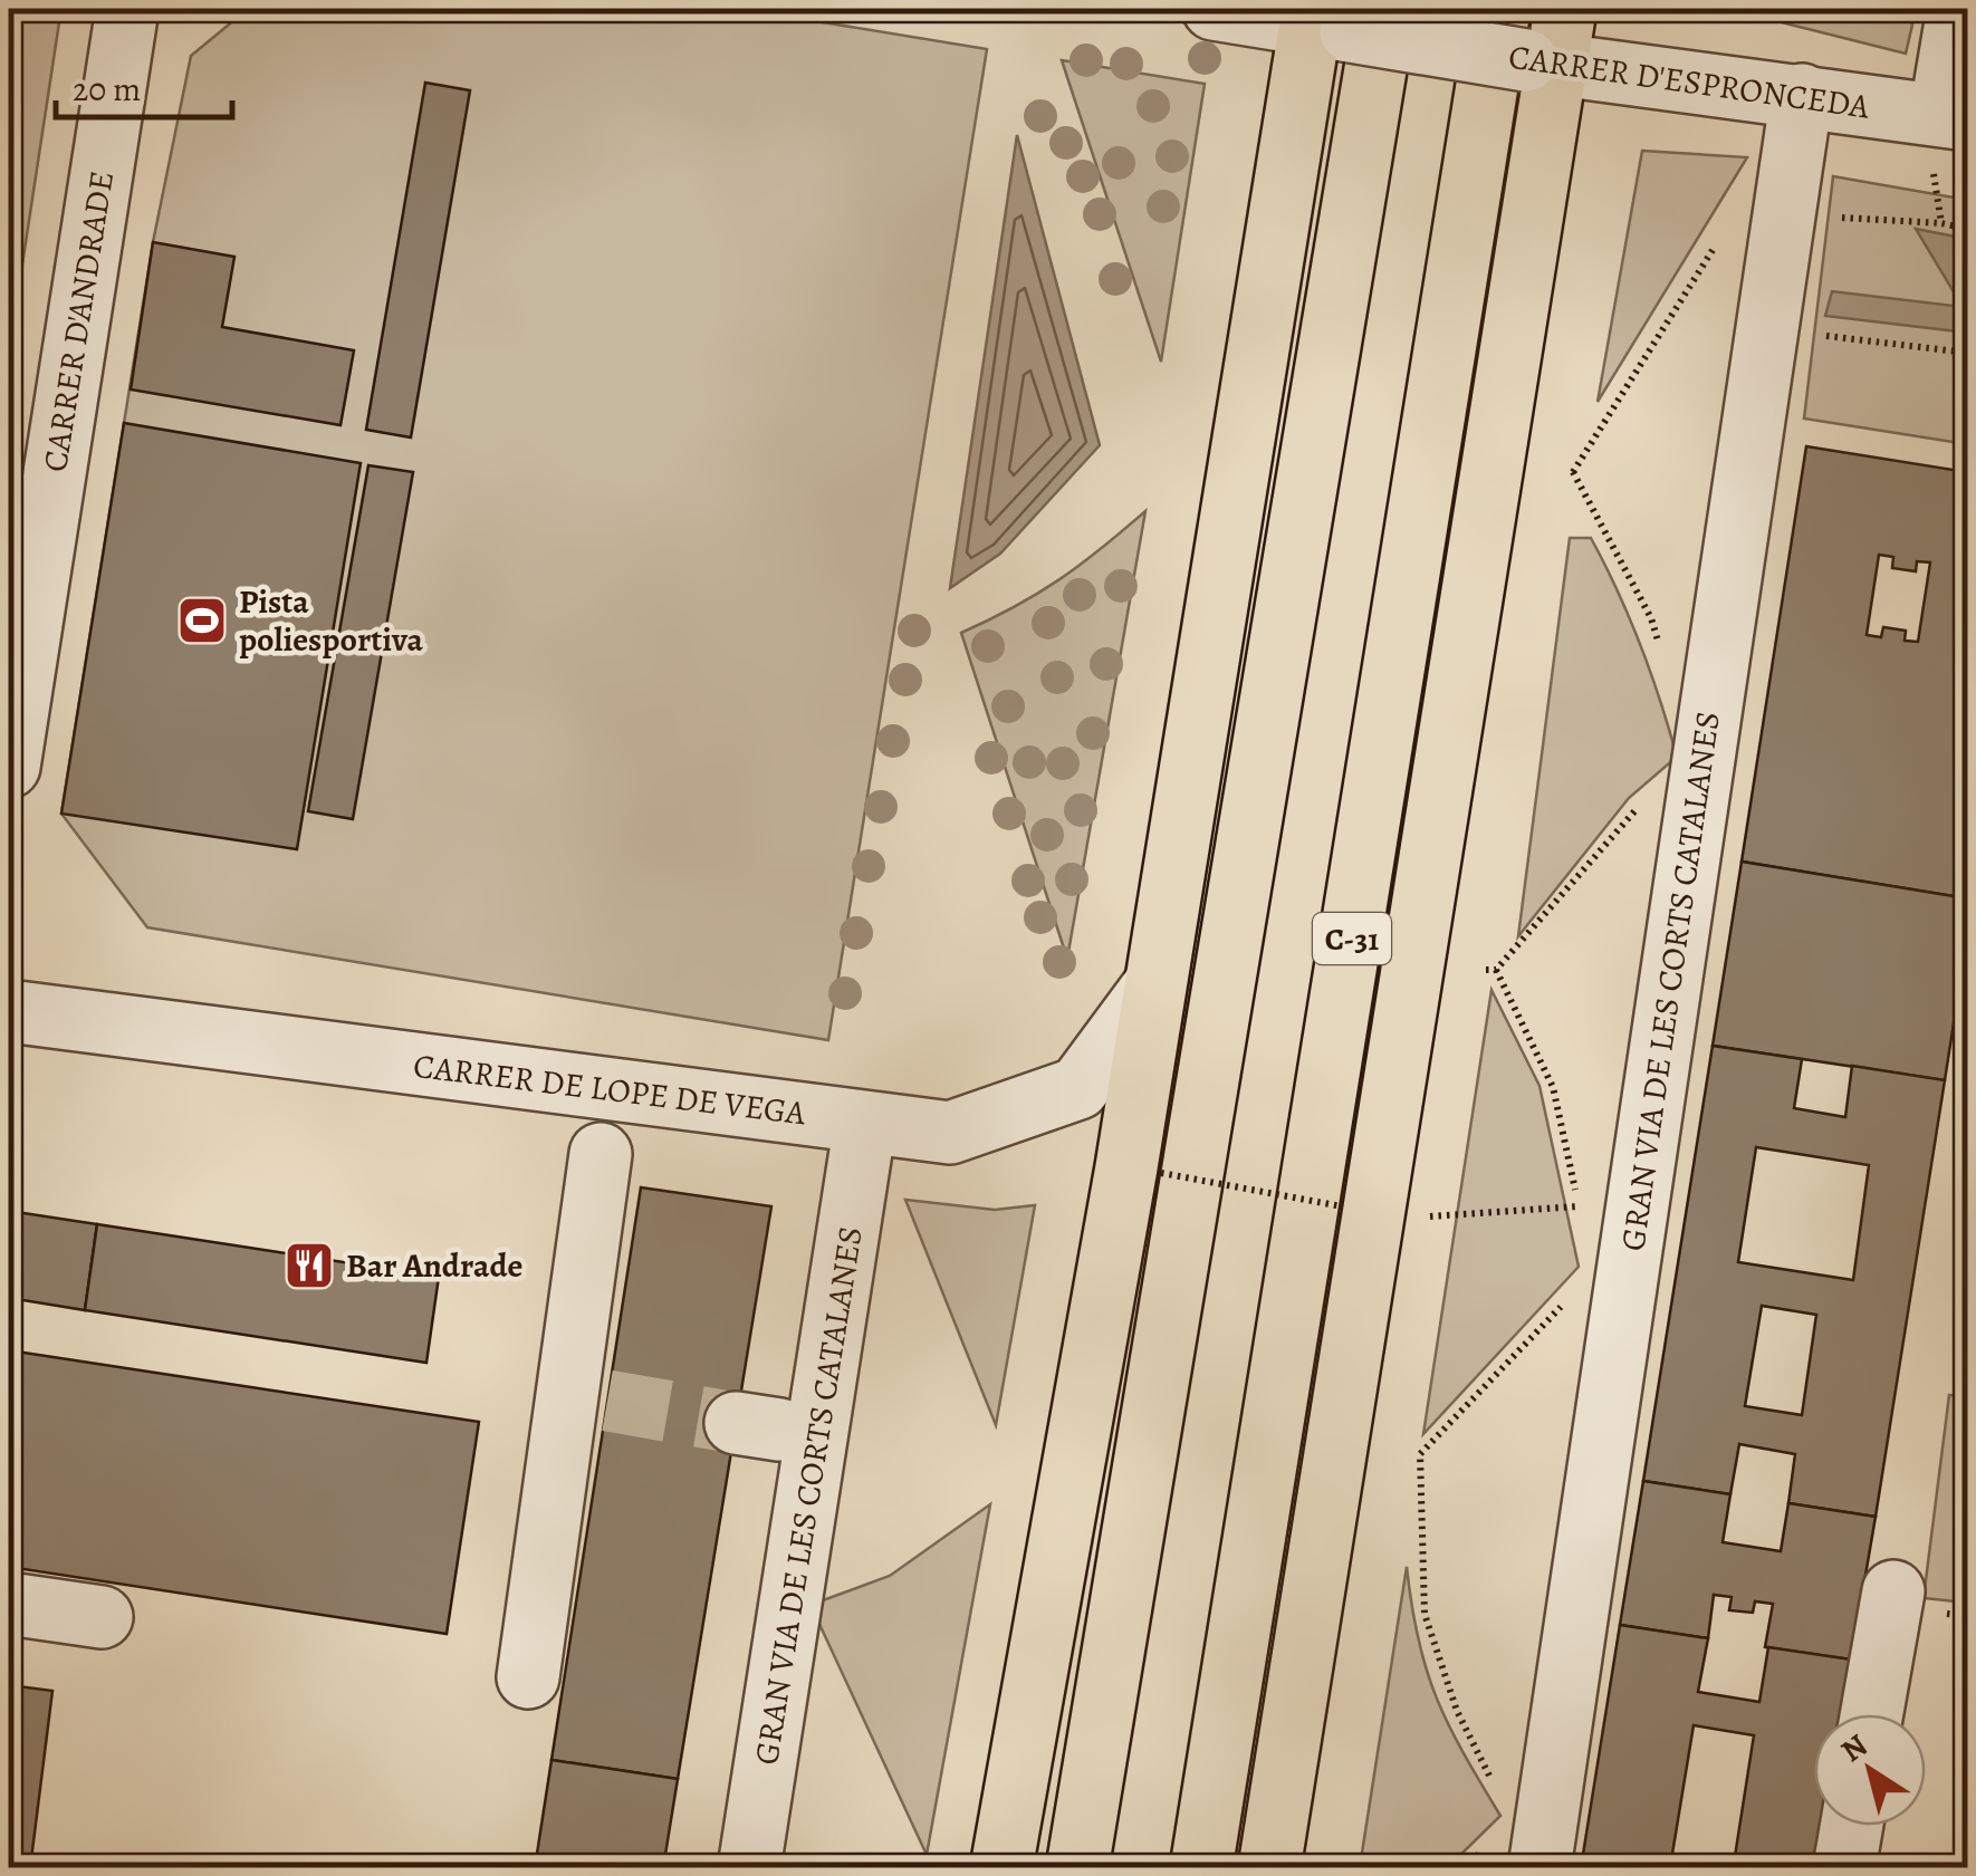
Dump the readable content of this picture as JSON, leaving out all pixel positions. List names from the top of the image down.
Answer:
{
  "streets": {
    "main road": ["C-31"],
    "street": [
      "CARRER D'ESPRONCEDA",
      "CARRER D'ANDRADE",
      "GRAN VIA DE LES CORTS CATALANES",
      "CARRER DE LOPE DE VEGA"
    ]
  },
  "crossings": [
    ["CARRER D'ESPRONCEDA", "C-31"],
    ["CARRER D'ESPRONCEDA", "GRAN VIA DE LES CORTS CATALANES"],
    ["GRAN VIA DE LES CORTS CATALANES", "CARRER DE LOPE DE VEGA"]
  ],
  "places": {
    "sports": ["Pista poliesportiva"],
    "restaurant": ["Bar Andrade"]
  },
  "scale_bar": "20 m",
  "north": "top left"
}
